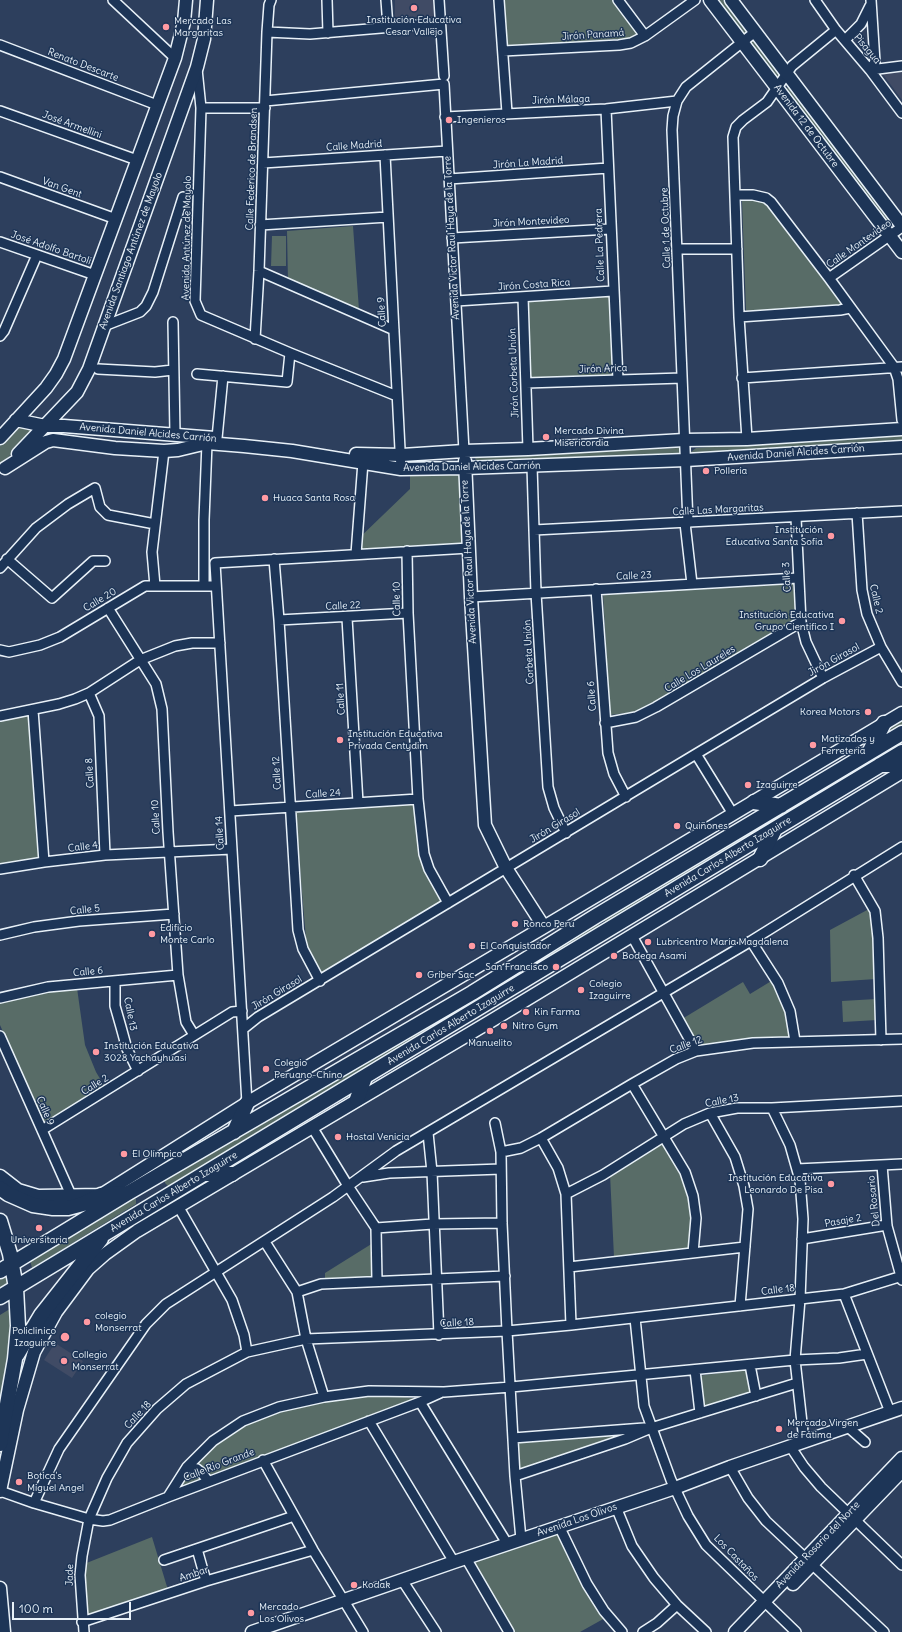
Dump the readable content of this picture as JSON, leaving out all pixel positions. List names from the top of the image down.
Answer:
{
  "streets": {
    "main road": ["Avenida Carlos Alberto Izaguirre"],
    "street": [
      "Jirón Panamá",
      "Pisagua",
      "Renato Descarte",
      "Jirón Málaga",
      "José Armellini",
      "Avenida 12 de Octubre",
      "Calle Madrid",
      "Jirón La Madrid",
      "Calle Federico de Brandsen",
      "Van Gent",
      "Jirón Montevideo",
      "Calle 1 de Octubre",
      "Avenida Antúnez de Mayolo",
      "Avenida Victor Raul Haya de la Torre",
      "Calle Montevideo",
      "Calle La Pedrera",
      "José Adolfo Bartoli",
      "Avenida Santiago Antúnez de Mayolo",
      "Jirón Costa Rica",
      "Calle 9",
      "Jirón Arica",
      "Jirón Corbeta Unión",
      "Avenida Daniel Alcides Carrión",
      "Calle Las Margaritas",
      "Calle 23",
      "Calle 3",
      "Calle 10",
      "Calle 2",
      "Calle 20",
      "Calle 22",
      "Corbeta Unión",
      "Jirón Girasol",
      "Calle Los Laureles",
      "Calle 6",
      "Calle 11",
      "Calle 8",
      "Calle 12",
      "Calle 24",
      "Calle 14",
      "Calle 4",
      "Calle 5",
      "Calle 13",
      "Del Rosario",
      "Pasaje 2",
      "Calle 18",
      "Calle Río Grande",
      "Avenida Los Olivos",
      "Avenida Rosario del Norte",
      "Los Castaños",
      "Ambar",
      "Jade"
    ]
  },
  "crossings": [
    ["Jirón Málaga", "Calle 1 de Octubre"],
    ["Jirón Málaga", "Avenida Victor Raul Haya de la Torre"],
    ["Jirón Málaga", "Calle La Pedrera"],
    ["Avenida 12 de Octubre", "Calle 1 de Octubre"],
    ["Avenida 12 de Octubre", "Calle Montevideo"],
    ["Calle Madrid", "Calle Federico de Brandsen"],
    ["Calle Madrid", "Avenida Victor Raul Haya de la Torre"],
    ["Calle Madrid", "Calle 9"],
    ["Jirón La Madrid", "Avenida Victor Raul Haya de la Torre"],
    ["Jirón La Madrid", "Calle La Pedrera"],
    ["Calle Federico de Brandsen", "Avenida Antúnez de Mayolo"],
    ["Jirón Montevideo", "Avenida Victor Raul Haya de la Torre"],
    ["Jirón Montevideo", "Calle La Pedrera"],
    ["Calle 1 de Octubre", "Jirón Arica"],
    ["Calle 1 de Octubre", "Avenida Daniel Alcides Carrión"],
    ["Calle 1 de Octubre", "Calle Las Margaritas"],
    ["Calle 1 de Octubre", "Calle 23"],
    ["Avenida Antúnez de Mayolo", "Avenida Santiago Antúnez de Mayolo"],
    ["Avenida Antúnez de Mayolo", "Calle 9"],
    ["Avenida Victor Raul Haya de la Torre", "Jirón Costa Rica"],
    ["Avenida Victor Raul Haya de la Torre", "Avenida Daniel Alcides Carrión"],
    ["Avenida Victor Raul Haya de la Torre", "Calle 23"],
    ["Avenida Victor Raul Haya de la Torre", "Jirón Girasol"],
    ["Calle La Pedrera", "Jirón Costa Rica"],
    ["Calle La Pedrera", "Jirón Arica"],
    ["Avenida Santiago Antúnez de Mayolo", "Avenida Daniel Alcides Carrión"],
    ["Jirón Costa Rica", "Jirón Corbeta Unión"],
    ["Calle 9", "Avenida Daniel Alcides Carrión"],
    ["Calle 9", "Calle 2"],
    ["Jirón Arica", "Jirón Corbeta Unión"],
    ["Jirón Corbeta Unión", "Avenida Daniel Alcides Carrión"],
    ["Avenida Daniel Alcides Carrión", "Corbeta Unión"],
    ["Calle Las Margaritas", "Calle 3"],
    ["Calle Las Margaritas", "Calle 2"],
    ["Calle Las Margaritas", "Corbeta Unión"],
    ["Calle 23", "Calle 3"],
    ["Calle 23", "Corbeta Unión"],
    ["Calle 23", "Calle 6"],
    ["Calle 3", "Jirón Girasol"],
    ["Calle 3", "Calle Los Laureles"],
    ["Calle 10", "Calle 2"],
    ["Calle 10", "Calle 20"],
    ["Calle 10", "Calle 22"],
    ["Calle 10", "Jirón Girasol"],
    ["Calle 10", "Calle 6"],
    ["Calle 10", "Calle 24"],
    ["Calle 10", "Calle 4"],
    ["Calle 10", "Calle 5"],
    ["Calle 2", "Jirón Girasol"],
    ["Calle 2", "Calle 14"],
    ["Calle 2", "Calle 13"],
    ["Calle 20", "Calle 14"],
    ["Calle 22", "Calle 11"],
    ["Calle 22", "Calle 12"],
    ["Corbeta Unión", "Jirón Girasol"],
    ["Jirón Girasol", "Calle 6"],
    ["Jirón Girasol", "Calle 12"],
    ["Jirón Girasol", "Calle 14"],
    ["Calle Los Laureles", "Calle 6"],
    ["Calle 6", "Calle 13"],
    ["Calle 11", "Calle 24"],
    ["Calle 8", "Calle 4"],
    ["Calle 12", "Calle 24"],
    ["Calle 12", "Calle 14"],
    ["Calle 24", "Calle 14"],
    ["Avenida Carlos Alberto Izaguirre", "Calle Río Grande"],
    ["Del Rosario", "Pasaje 2"],
    ["Del Rosario", "Calle 18"],
    ["Calle 18", "Calle Río Grande"],
    ["Calle 18", "Los Castaños"],
    ["Calle 18", "Jade"],
    ["Calle Río Grande", "Jade"],
    ["Avenida Los Olivos", "Los Castaños"],
    ["Avenida Rosario del Norte", "Los Castaños"],
    ["Ambar", "Jade"]
  ],
  "places": [
    "Institución Educativa Cesar Vallejo",
    "Mercado Las Margaritas",
    "Ingenieros",
    "Mercado Divina Misericordia",
    "Pollería",
    "Huaca Santa Rosa",
    "Institución Educativa Santa Sofia",
    "Institución Educativa Grupo Cientifico I",
    "Korea Motors",
    "Institución Educativa Privada Centydim",
    "Matizados y Ferretería",
    "Izaguirre",
    "Quiñones",
    "Ronco Peru",
    "Edificio Monte Carlo",
    "Lubricentro María Magdalena",
    "El Conquistador",
    "Bodega Asami",
    "San Francisco",
    "Griber Sac",
    "Colegio Izaguirre",
    "Kin Farma",
    "Nitro Gym",
    "Manuelito",
    "Institución Educativa 3028 Yachayhuasi",
    "Colegio Peruano-Chino",
    "Hostal Venicia",
    "El Olímpico",
    "Institución Educativa Leonardo De Pisa",
    "Universitaria",
    "colegio Monserrat",
    "Policlinico Izaguirre",
    "Collegio Monserrat",
    "Mercado Virgen de Fátima",
    "Botica's Miguel Angel",
    "Kodak",
    "Mercado Los Olivos"
  ],
  "scale_bar": "100 m"
}
